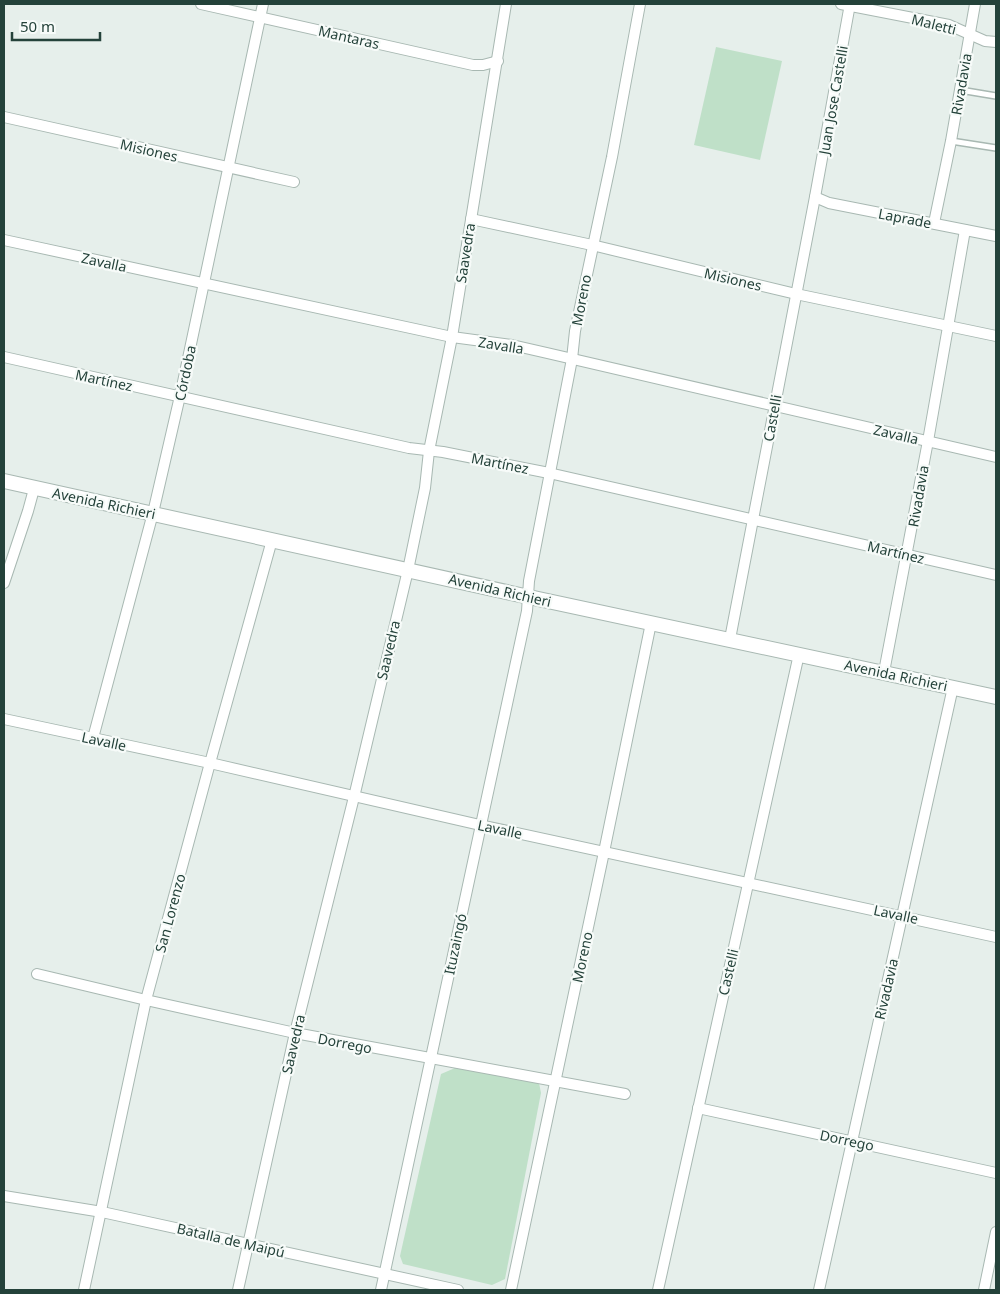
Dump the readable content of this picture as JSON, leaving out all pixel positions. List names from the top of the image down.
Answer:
{
  "streets": {
    "street": [
      "Maletti",
      "Mantaras",
      "Rivadavia",
      "Juan Jose Castelli",
      "Misiones",
      "Laprade",
      "Saavedra",
      "Zavalla",
      "Moreno",
      "Córdoba",
      "Martínez",
      "Castelli",
      "Avenida Richieri",
      "Lavalle",
      "San Lorenzo",
      "Ituzaingó",
      "Dorrego",
      "Batalla de Maipú"
    ]
  },
  "crossings": [
    ["Maletti", "Rivadavia"],
    ["Maletti", "Juan Jose Castelli"],
    ["Mantaras", "Saavedra"],
    ["Mantaras", "Córdoba"],
    ["Rivadavia", "Misiones"],
    ["Rivadavia", "Laprade"],
    ["Rivadavia", "Zavalla"],
    ["Rivadavia", "Martínez"],
    ["Rivadavia", "Avenida Richieri"],
    ["Rivadavia", "Lavalle"],
    ["Rivadavia", "Dorrego"],
    ["Juan Jose Castelli", "Laprade"],
    ["Juan Jose Castelli", "Castelli"],
    ["Misiones", "Saavedra"],
    ["Misiones", "Moreno"],
    ["Misiones", "Córdoba"],
    ["Misiones", "Castelli"],
    ["Laprade", "Castelli"],
    ["Saavedra", "Zavalla"],
    ["Saavedra", "Martínez"],
    ["Saavedra", "Avenida Richieri"],
    ["Saavedra", "Lavalle"],
    ["Saavedra", "Dorrego"],
    ["Saavedra", "Batalla de Maipú"],
    ["Zavalla", "Moreno"],
    ["Zavalla", "Córdoba"],
    ["Zavalla", "Castelli"],
    ["Moreno", "Martínez"],
    ["Moreno", "Avenida Richieri"],
    ["Moreno", "Lavalle"],
    ["Moreno", "Ituzaingó"],
    ["Moreno", "Dorrego"],
    ["Córdoba", "Martínez"],
    ["Córdoba", "Avenida Richieri"],
    ["Córdoba", "Lavalle"],
    ["Martínez", "Castelli"],
    ["Castelli", "Avenida Richieri"],
    ["Castelli", "Lavalle"],
    ["Castelli", "Dorrego"],
    ["Avenida Richieri", "San Lorenzo"],
    ["Avenida Richieri", "Ituzaingó"],
    ["Lavalle", "San Lorenzo"],
    ["Lavalle", "Ituzaingó"],
    ["San Lorenzo", "Dorrego"],
    ["San Lorenzo", "Batalla de Maipú"],
    ["Ituzaingó", "Dorrego"],
    ["Ituzaingó", "Batalla de Maipú"]
  ],
  "scale_bar": "50 m"
}
